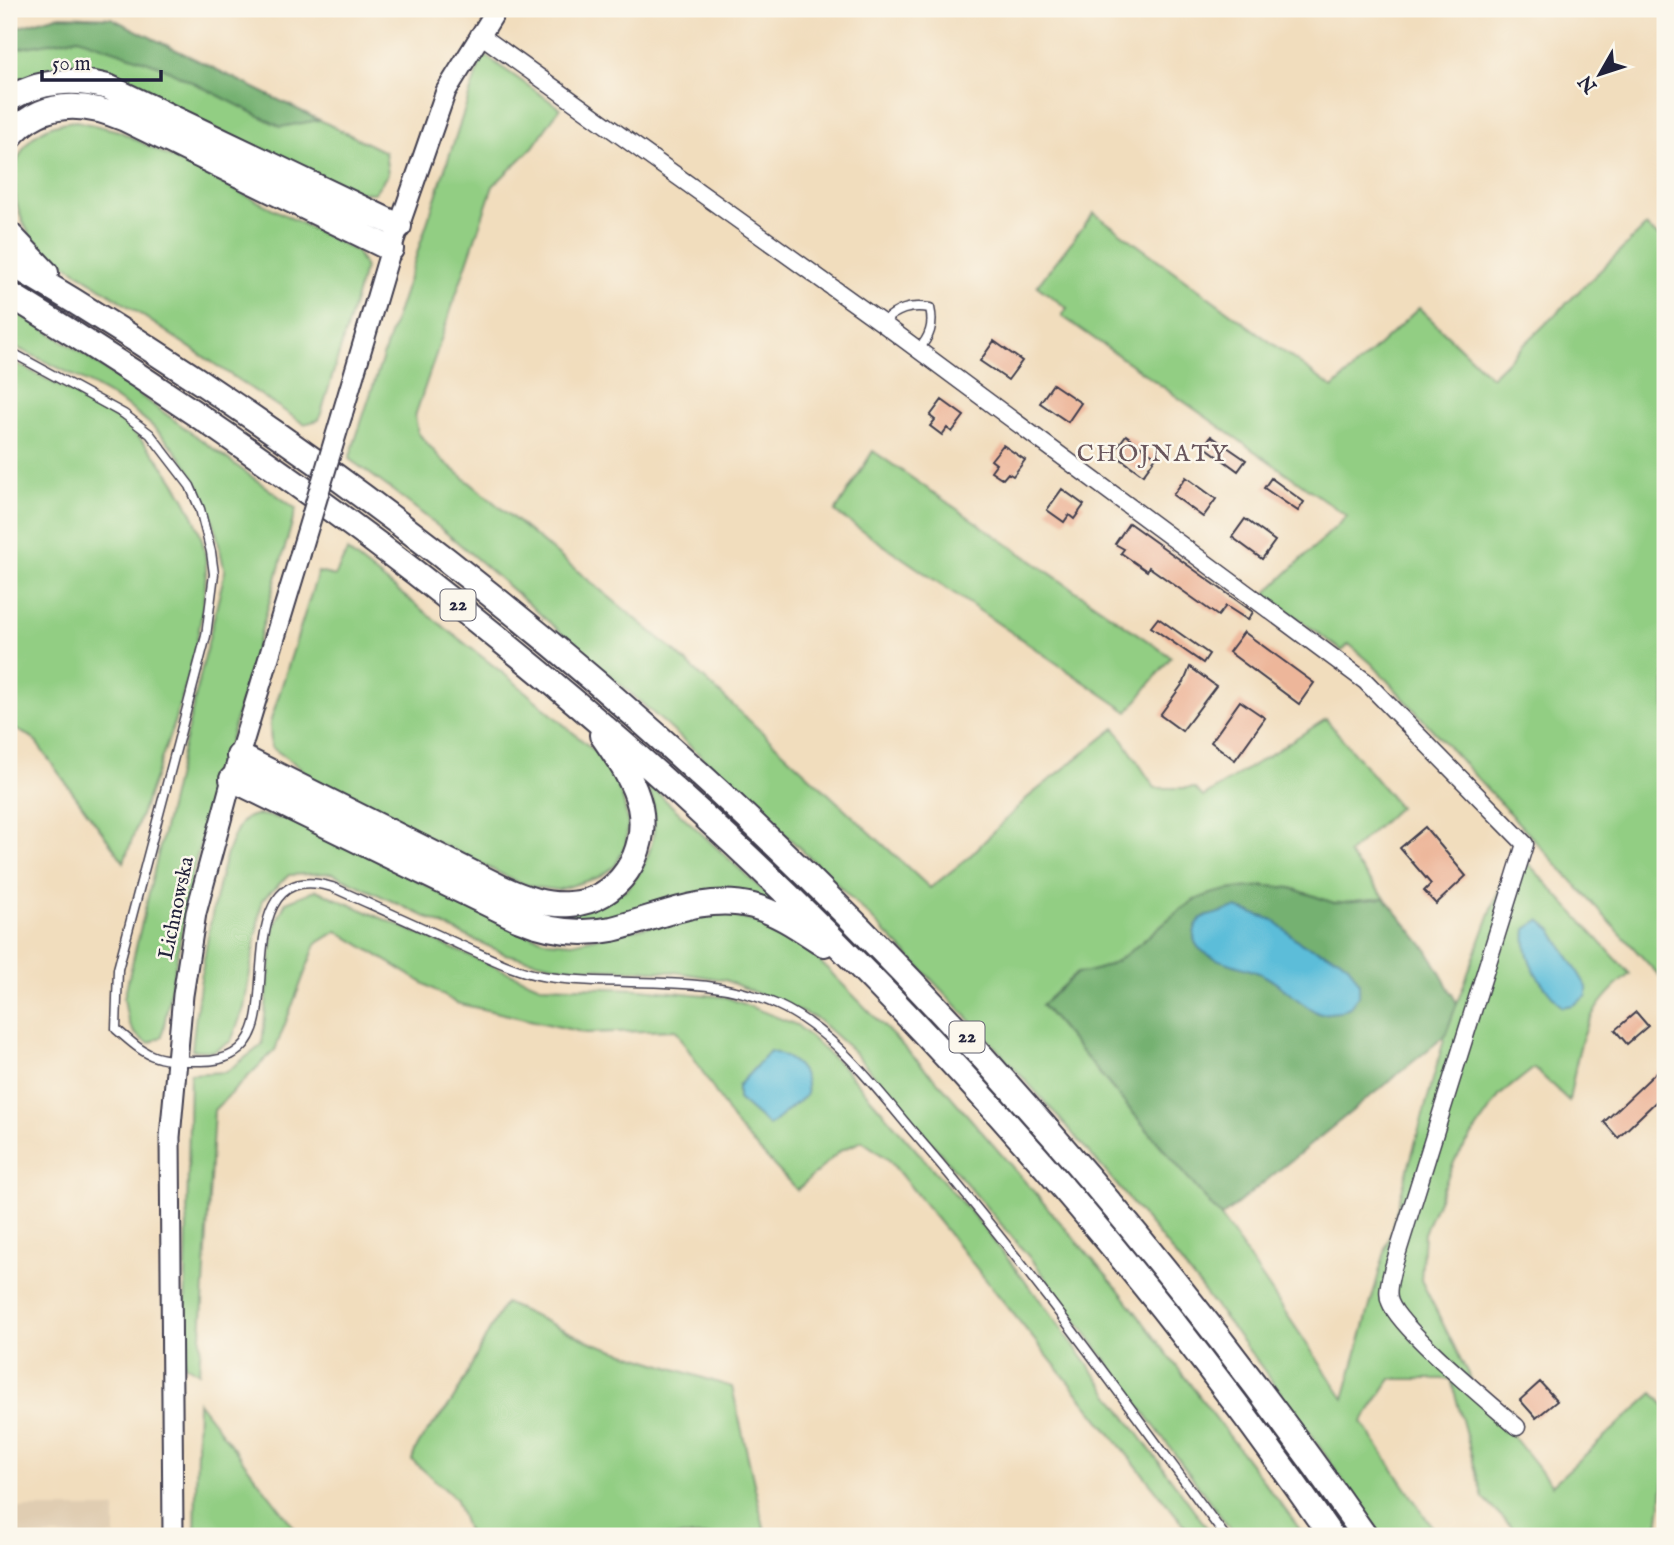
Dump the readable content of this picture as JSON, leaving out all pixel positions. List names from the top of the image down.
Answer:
{
  "streets": {
    "main road": ["22"],
    "street": ["Lichnowska"]
  },
  "crossings": [
    ["22", "Lichnowska"]
  ],
  "districts": ["CHOJNATY"],
  "scale_bar": "50 m",
  "north": "bottom left"
}
